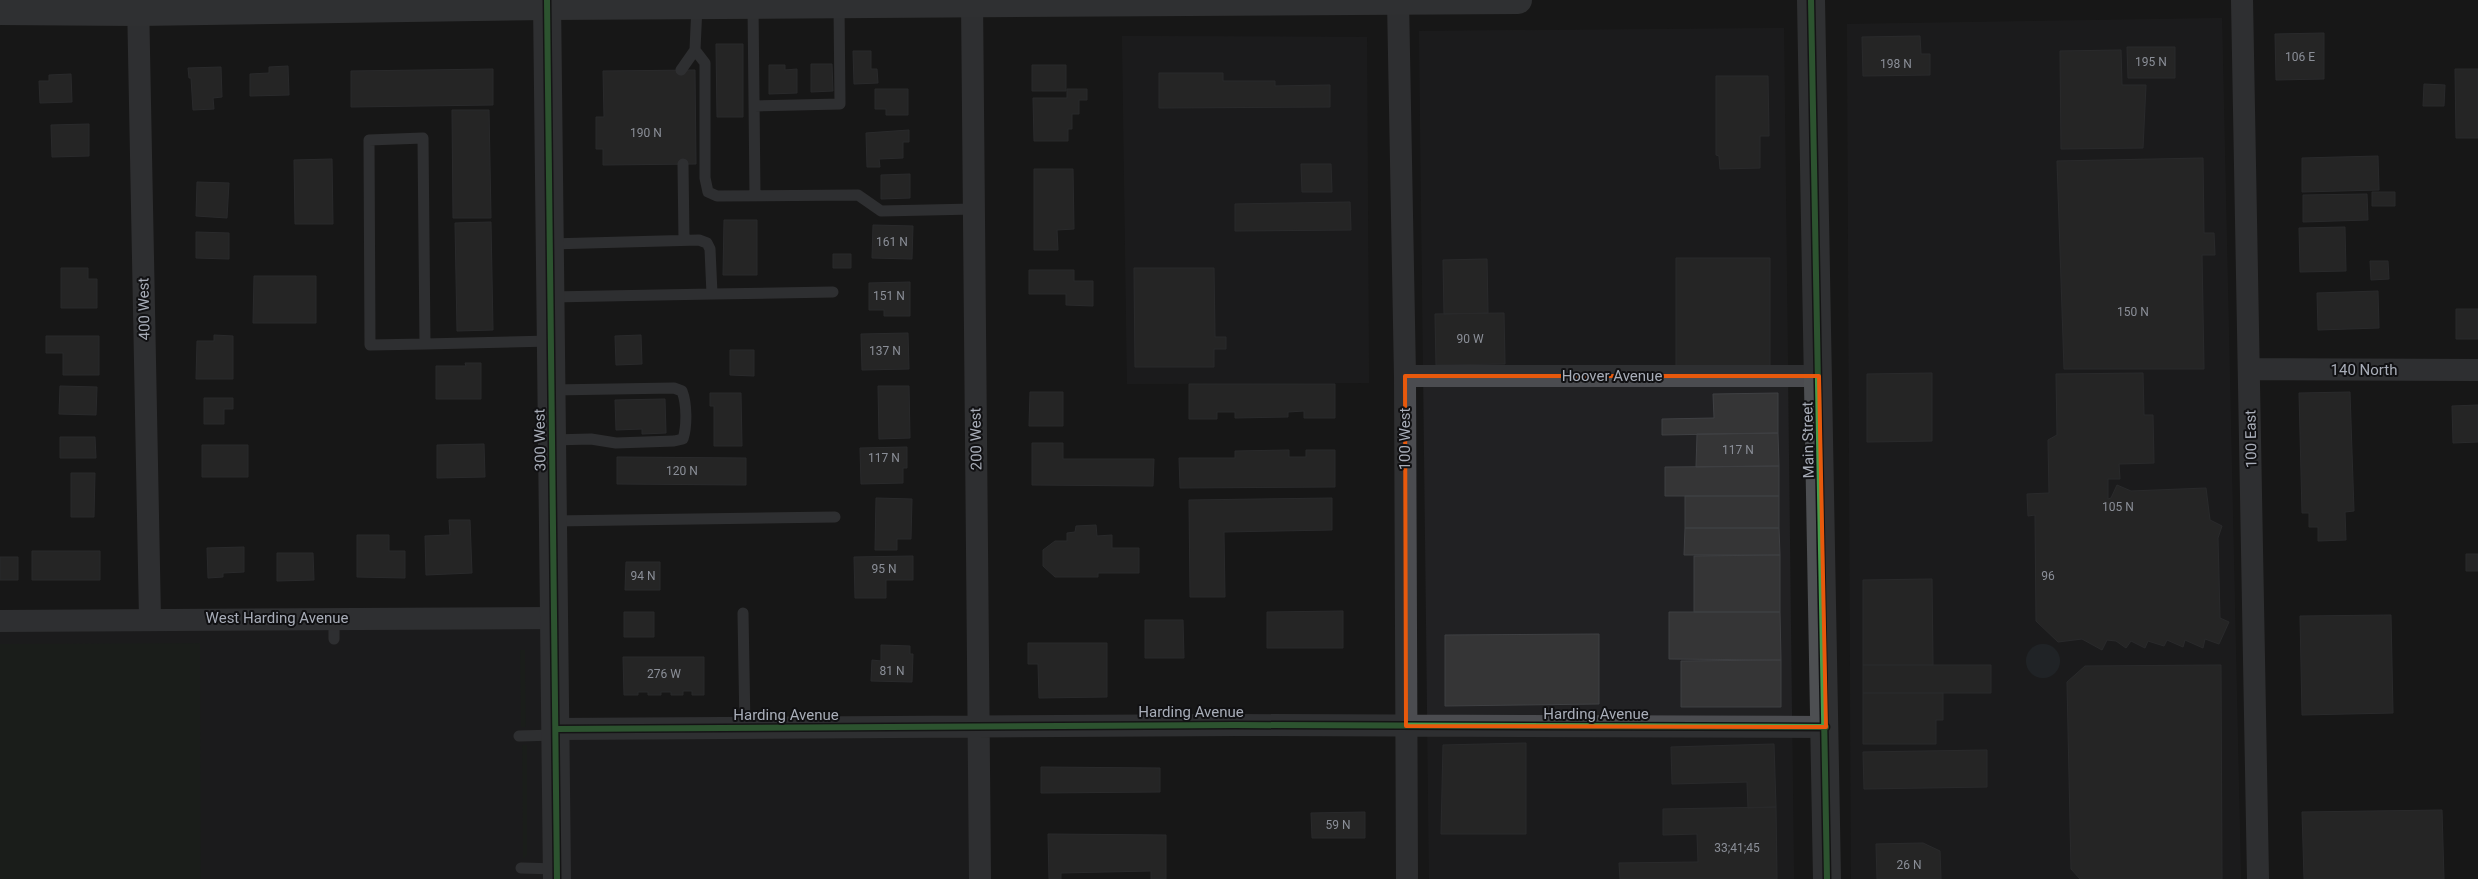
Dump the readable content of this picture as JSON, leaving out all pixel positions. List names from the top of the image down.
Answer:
{
  "streets": {
    "main road": ["Main Street"],
    "street": [
      "400 West",
      "140 North",
      "Hoover Avenue",
      "200 West",
      "100 West",
      "100 East",
      "300 West",
      "West Harding Avenue",
      "Harding Avenue"
    ]
  },
  "crossings": [
    ["400 West", "West Harding Avenue"],
    ["140 North", "100 East"],
    ["Hoover Avenue", "100 West"],
    ["Hoover Avenue", "Main Street"],
    ["200 West", "Harding Avenue"],
    ["100 West", "Harding Avenue"],
    ["300 West", "West Harding Avenue"],
    ["300 West", "Harding Avenue"],
    ["Main Street", "Harding Avenue"]
  ],
  "house_numbers": [
    "106 E",
    "195 N",
    "198 N",
    "190 N",
    "161 N",
    "151 N",
    "150 N",
    "90 W",
    "137 N",
    "117 N",
    "117 N",
    "120 N",
    "105 N",
    "95 N",
    "94 N",
    "96",
    "81 N",
    "276 W",
    "59 N",
    "33;41;45",
    "26 N"
  ]
}
